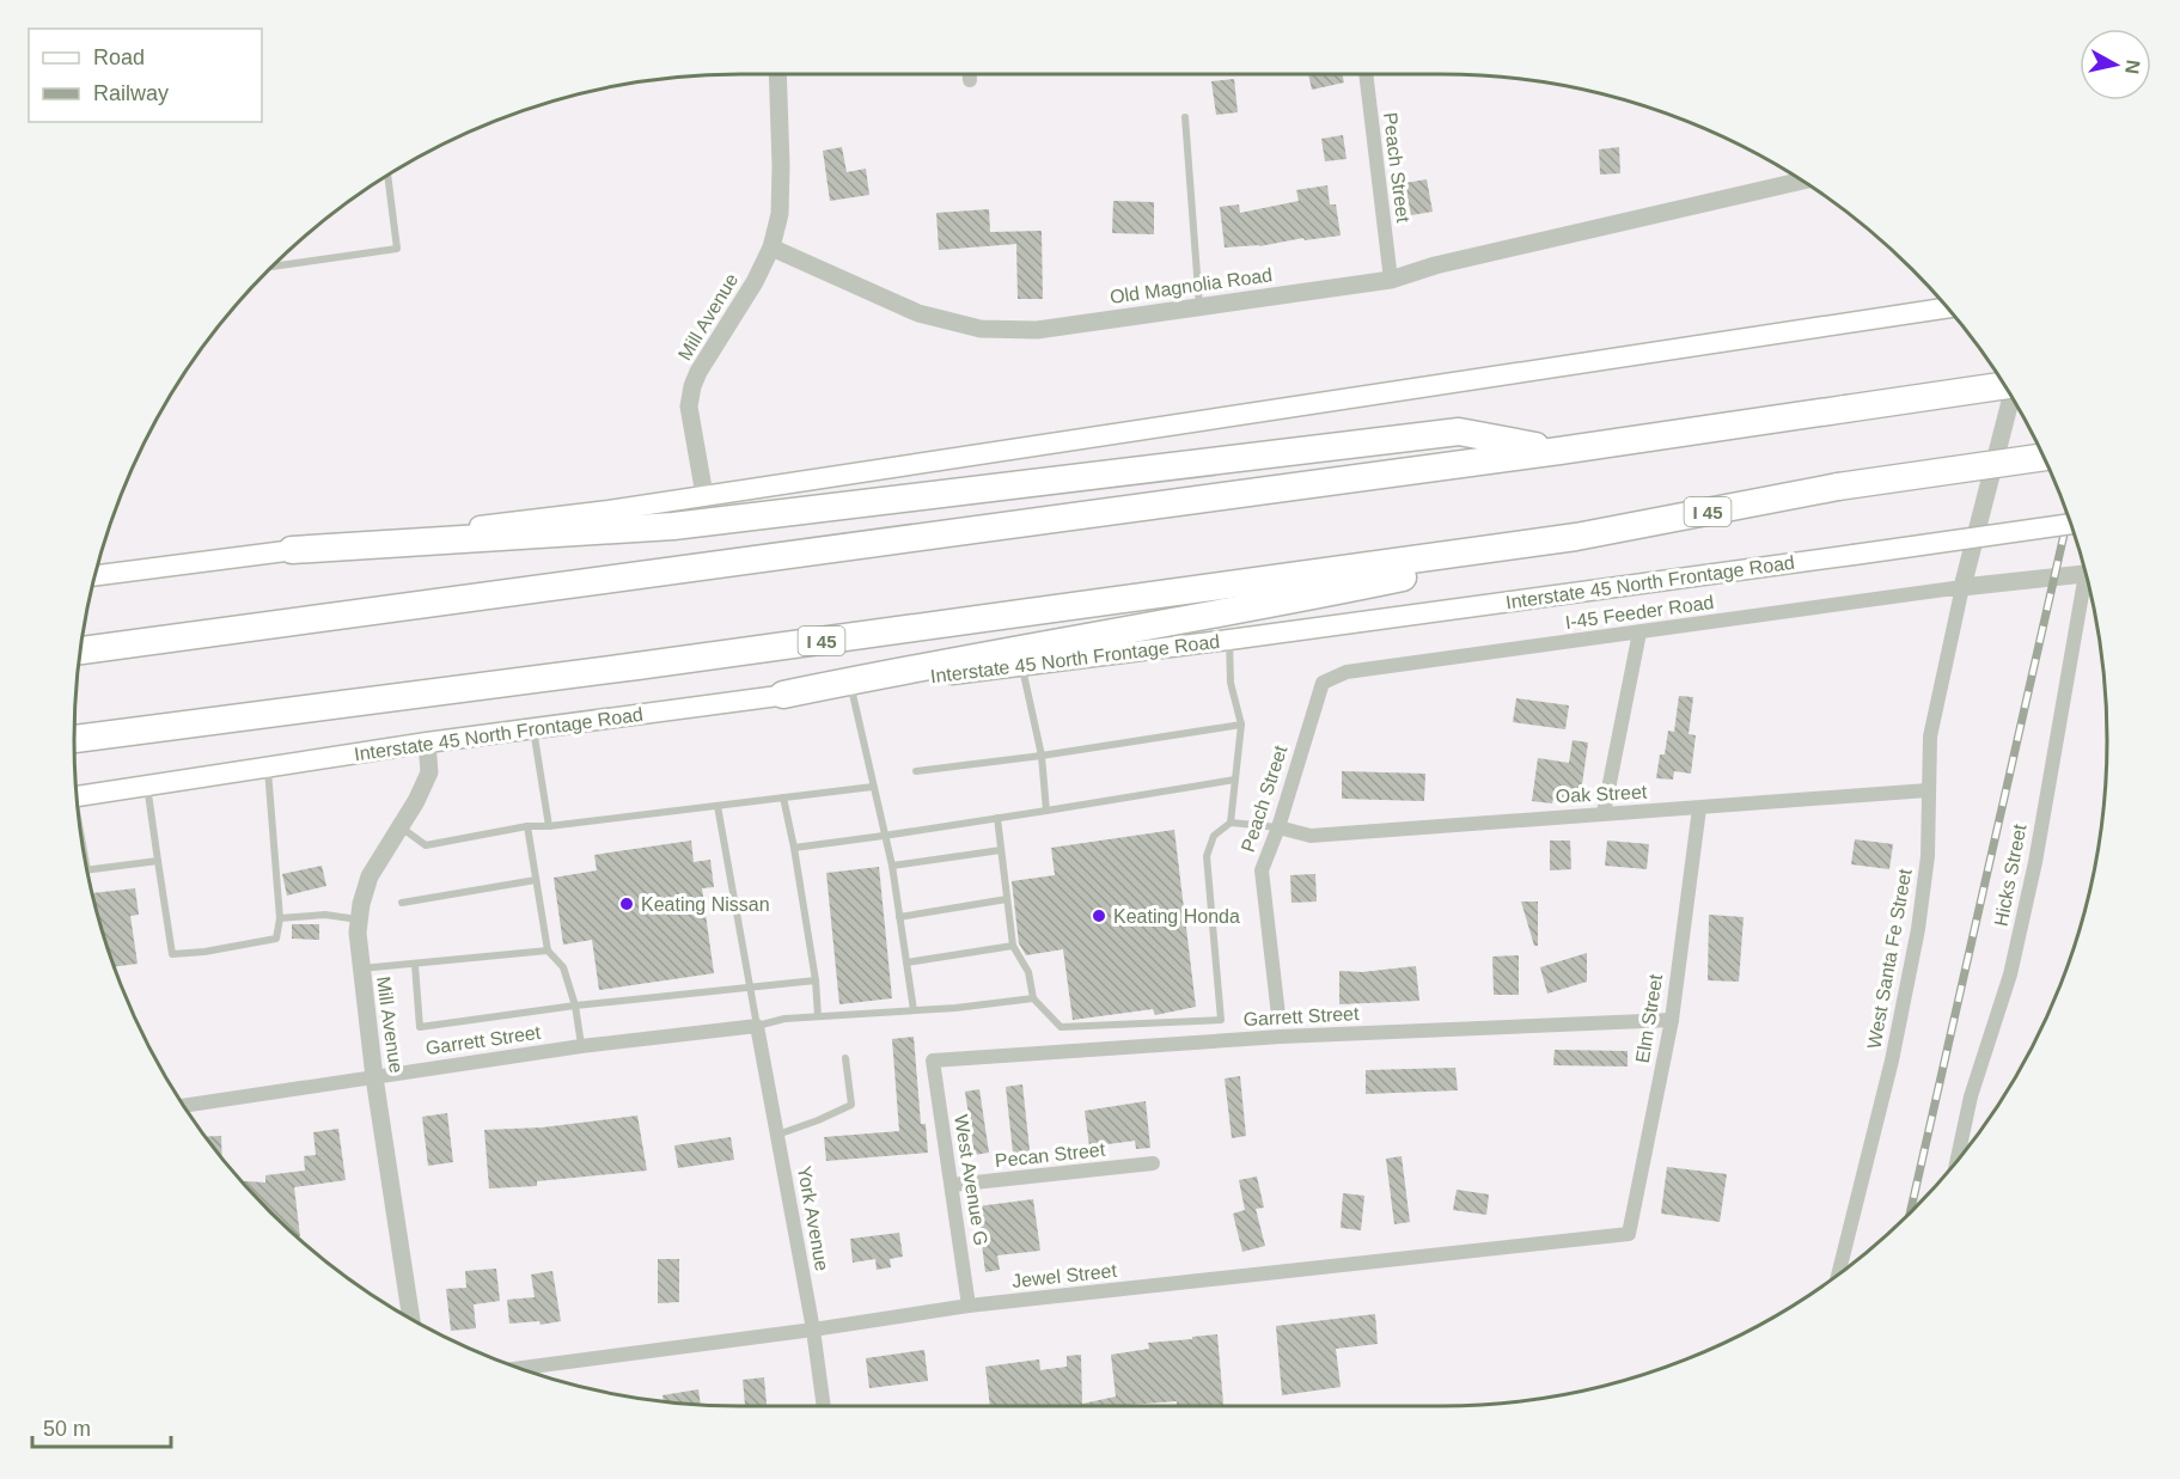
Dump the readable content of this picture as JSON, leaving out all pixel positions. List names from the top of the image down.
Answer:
{
  "streets": {
    "highway": ["I 45"],
    "main road": ["Interstate 45 North Frontage Road"],
    "street": [
      "Peach Street",
      "Old Magnolia Road",
      "Mill Avenue",
      "I-45 Feeder Road",
      "Oak Street",
      "Hicks Street",
      "West Santa Fe Street",
      "Garrett Street",
      "Elm Street",
      "Pecan Street",
      "West Avenue G",
      "York Avenue",
      "Jewel Street"
    ]
  },
  "crossings": [
    ["Peach Street", "Old Magnolia Road"],
    ["Peach Street", "I-45 Feeder Road"],
    ["Peach Street", "Oak Street"],
    ["Old Magnolia Road", "Mill Avenue"],
    ["Mill Avenue", "Interstate 45 North Frontage Road"],
    ["Mill Avenue", "Garrett Street"],
    ["I-45 Feeder Road", "West Santa Fe Street"],
    ["Oak Street", "West Santa Fe Street"],
    ["Oak Street", "Elm Street"],
    ["Garrett Street", "Elm Street"],
    ["Garrett Street", "West Avenue G"],
    ["Garrett Street", "York Avenue"],
    ["Elm Street", "Jewel Street"],
    ["Pecan Street", "West Avenue G"],
    ["West Avenue G", "Jewel Street"],
    ["York Avenue", "Jewel Street"]
  ],
  "places": ["Keating Nissan", "Keating Honda"],
  "legend": ["Road", "Railway"],
  "scale_bar": "50 m",
  "north": "right"
}
